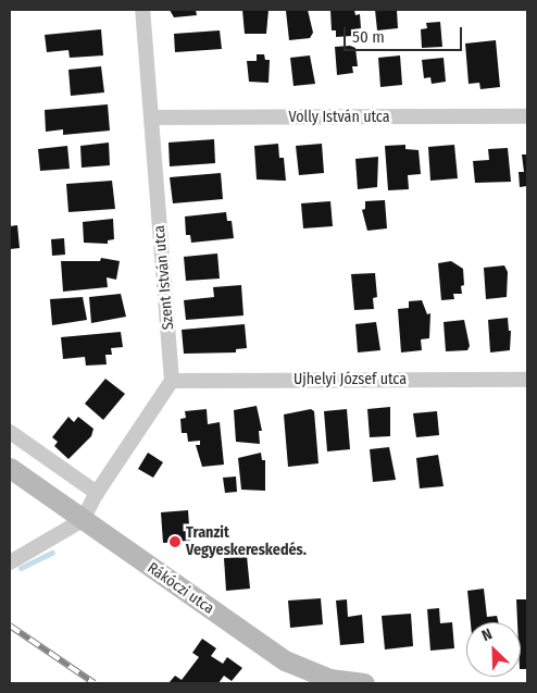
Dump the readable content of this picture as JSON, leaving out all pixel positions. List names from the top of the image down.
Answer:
{
  "streets": {
    "main road": ["Rákóczi utca"],
    "street": ["Volly István utca", "Szent István utca", "Ujhelyi József utca"]
  },
  "crossings": [
    ["Volly István utca", "Szent István utca"],
    ["Szent István utca", "Ujhelyi József utca"]
  ],
  "places": ["Tranzit Vegyeskereskedés."],
  "scale_bar": "50 m",
  "north": "top left"
}
